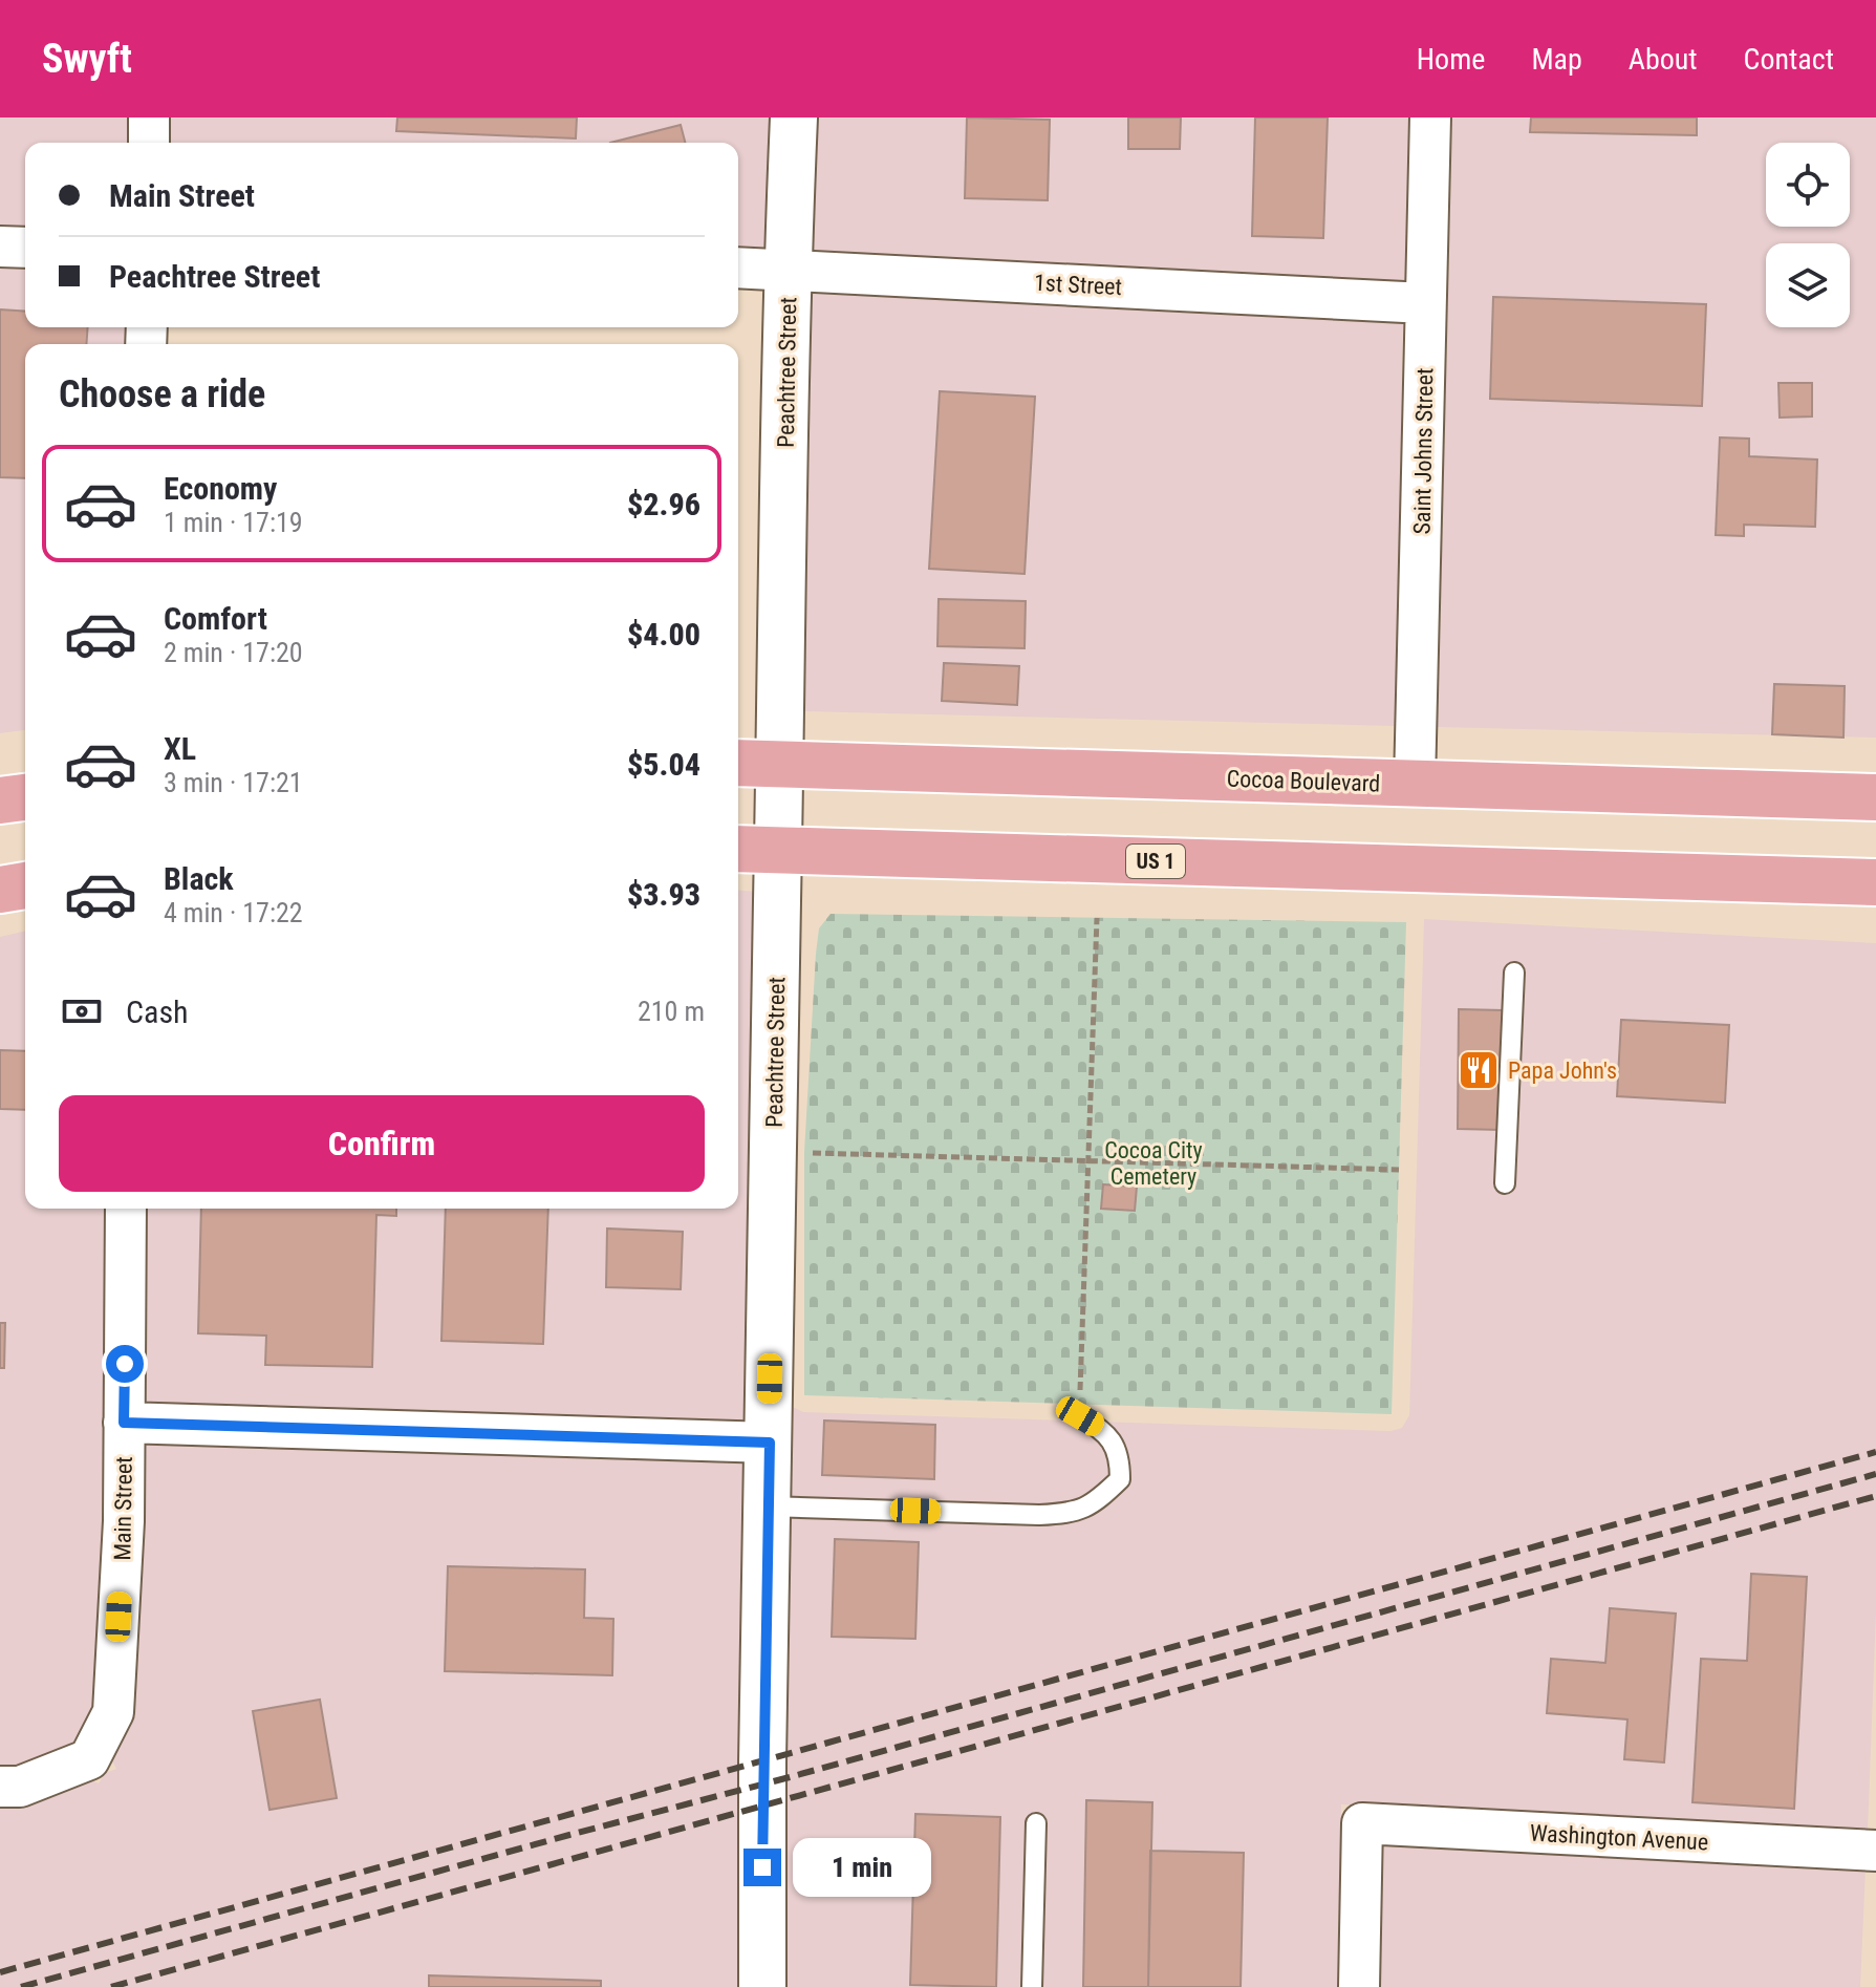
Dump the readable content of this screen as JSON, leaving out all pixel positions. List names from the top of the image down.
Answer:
{
  "streets": {
    "main road": ["Cocoa Boulevard", "US 1"],
    "street": [
      "1st Street",
      "Peachtree Street",
      "Saint Johns Street",
      "Main Street",
      "Washington Avenue"
    ]
  },
  "crossings": [
    ["1st Street", "Peachtree Street"],
    ["1st Street", "Saint Johns Street"],
    ["Peachtree Street", "Cocoa Boulevard"],
    ["Peachtree Street", "US 1"],
    ["Saint Johns Street", "Cocoa Boulevard"]
  ],
  "parks": ["Cocoa City Cemetery"],
  "places": {
    "restaurant": ["Papa John's"]
  },
  "page": {
    "header": "Swyft",
    "nav": [
      "Home",
      "Map",
      "About",
      "Contact"
    ],
    "banner": ["Main Street", "Peachtree Street"],
    "heading": "Choose a ride",
    "list": [
      {
        "name": "Economy",
        "note": "1 min · 17:19",
        "value": "$2.96"
      },
      {
        "name": "Comfort",
        "note": "2 min · 17:20",
        "value": "$4.00"
      },
      {
        "name": "XL",
        "note": "3 min · 17:21",
        "value": "$5.04"
      },
      {
        "name": "Black",
        "note": "4 min · 17:22",
        "value": "$3.93"
      }
    ],
    "pay": ["Cash", "210 m"],
    "buttons": "Confirm",
    "bubble": "1 min"
  }
}
